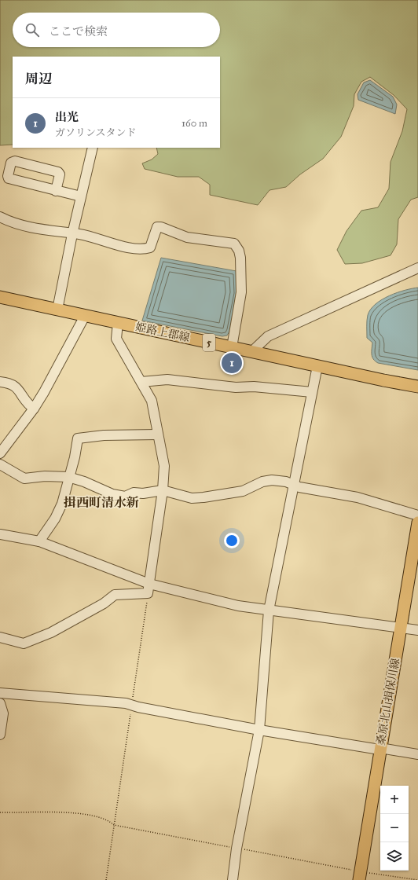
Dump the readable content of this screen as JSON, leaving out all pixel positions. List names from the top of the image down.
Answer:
{
  "streets": {
    "main road": ["姫路上郡線", "5", "桑原北山揖保川線"]
  },
  "districts": ["揖西町清水新"],
  "page": {
    "search": "ここで検索",
    "heading": "周辺",
    "list": [
      {
        "mark": "1",
        "name": "出光",
        "note": "ガソリンスタンド",
        "value": "160 m"
      }
    ],
    "pins": "1",
    "map_buttons": ["+", "−"]
  }
}
